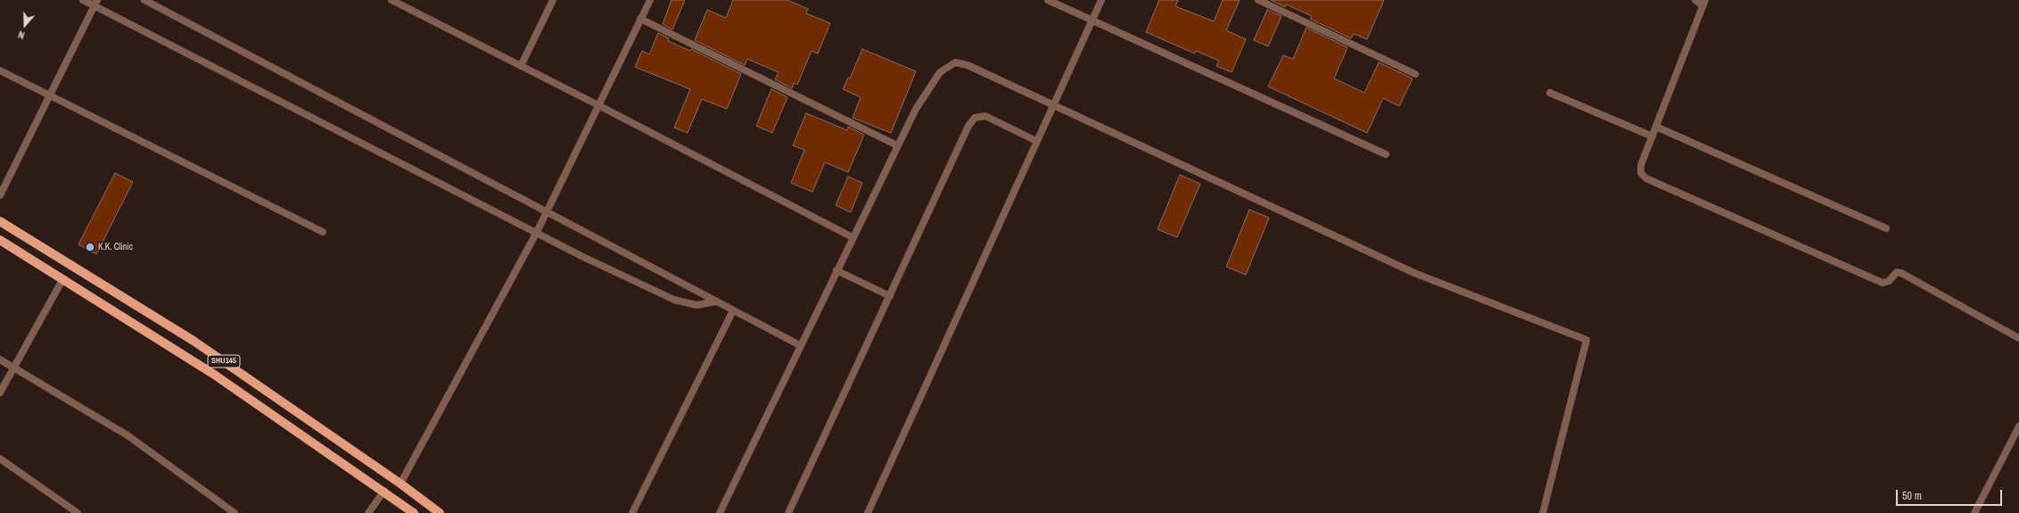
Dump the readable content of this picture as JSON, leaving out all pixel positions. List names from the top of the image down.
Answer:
{
  "streets": {
    "main road": ["SHU145"]
  },
  "places": ["K.K. Clinic"],
  "scale_bar": "50 m",
  "north": "bottom"
}
